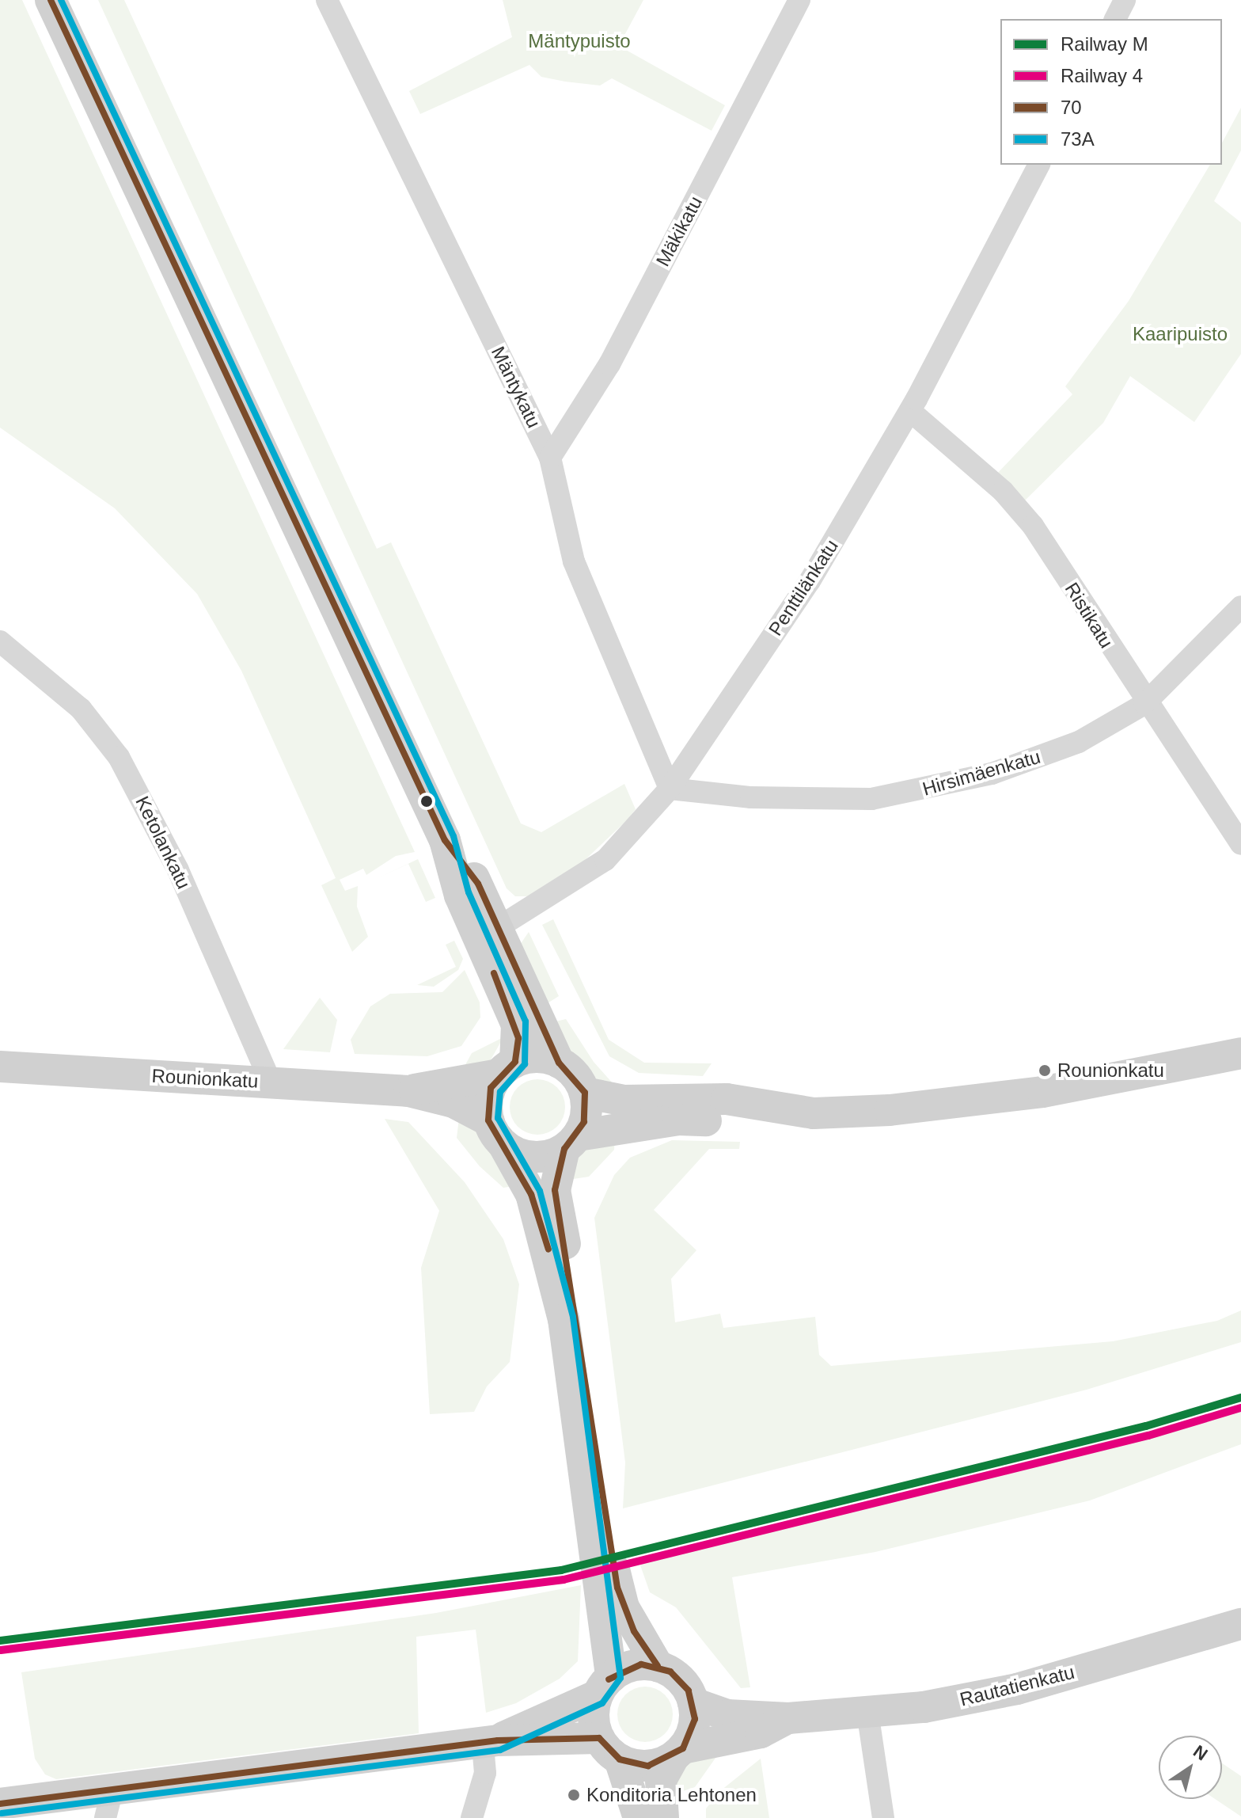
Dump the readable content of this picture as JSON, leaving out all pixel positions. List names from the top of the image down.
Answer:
{
  "streets": {
    "main road": ["Rounionkatu", "Rautatienkatu"],
    "street": [
      "Mäkikatu",
      "Mäntykatu",
      "Penttilänkatu",
      "Ristikatu",
      "Hirsimäenkatu",
      "Ketolankatu"
    ]
  },
  "crossings": [
    ["Mäkikatu", "Mäntykatu"],
    ["Mäntykatu", "Penttilänkatu"],
    ["Mäntykatu", "Hirsimäenkatu"],
    ["Penttilänkatu", "Ristikatu"],
    ["Penttilänkatu", "Hirsimäenkatu"],
    ["Ristikatu", "Hirsimäenkatu"],
    ["Ketolankatu", "Rounionkatu"]
  ],
  "parks": ["Mäntypuisto", "Kaaripuisto"],
  "places": ["Rounionkatu", "Konditoria Lehtonen"],
  "lines": [
    "transit line 70",
    "transit line 73A",
    "rail line M",
    "rail line 4"
  ],
  "legend": [
    "Railway M",
    "Railway 4",
    "70",
    "73A"
  ],
  "north": "top right"
}
